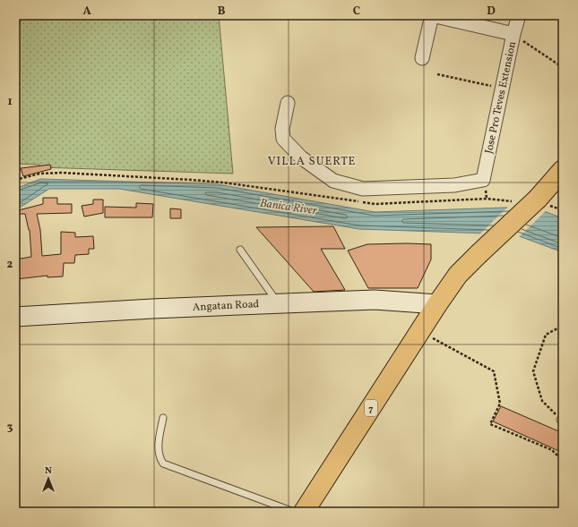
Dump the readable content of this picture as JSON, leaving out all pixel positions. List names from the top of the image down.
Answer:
{
  "streets": {
    "main road": ["Angatan Road", "7"],
    "street": ["Jose Pro Teves Extension"]
  },
  "crossings": [
    ["Angatan Road", "7"]
  ],
  "districts": ["VILLA SUERTE"],
  "water": ["Banica River"],
  "north": "top",
  "grid": {
    "columns": [
      "A",
      "B",
      "C",
      "D"
    ],
    "rows": ["1", "2", "3"]
  }
}
